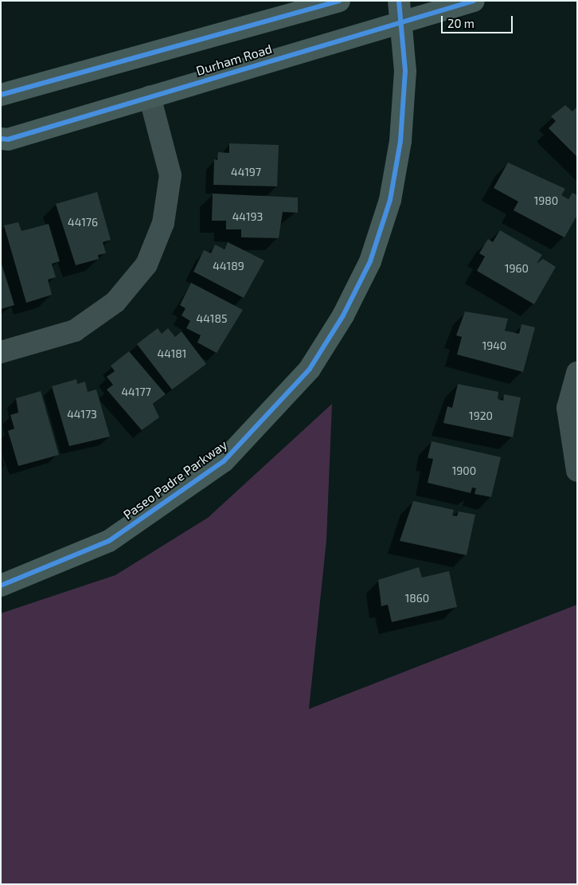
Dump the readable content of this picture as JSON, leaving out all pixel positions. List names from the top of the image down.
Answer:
{
  "streets": {
    "main road": ["Durham Road", "Paseo Padre Parkway"]
  },
  "crossings": [
    ["Durham Road", "Paseo Padre Parkway"]
  ],
  "house_numbers": [
    "44197",
    "1980",
    "44193",
    "44176",
    "44189",
    "1960",
    "44185",
    "1940",
    "44181",
    "44177",
    "44173",
    "1920",
    "1900",
    "1860"
  ],
  "scale_bar": "20 m"
}
